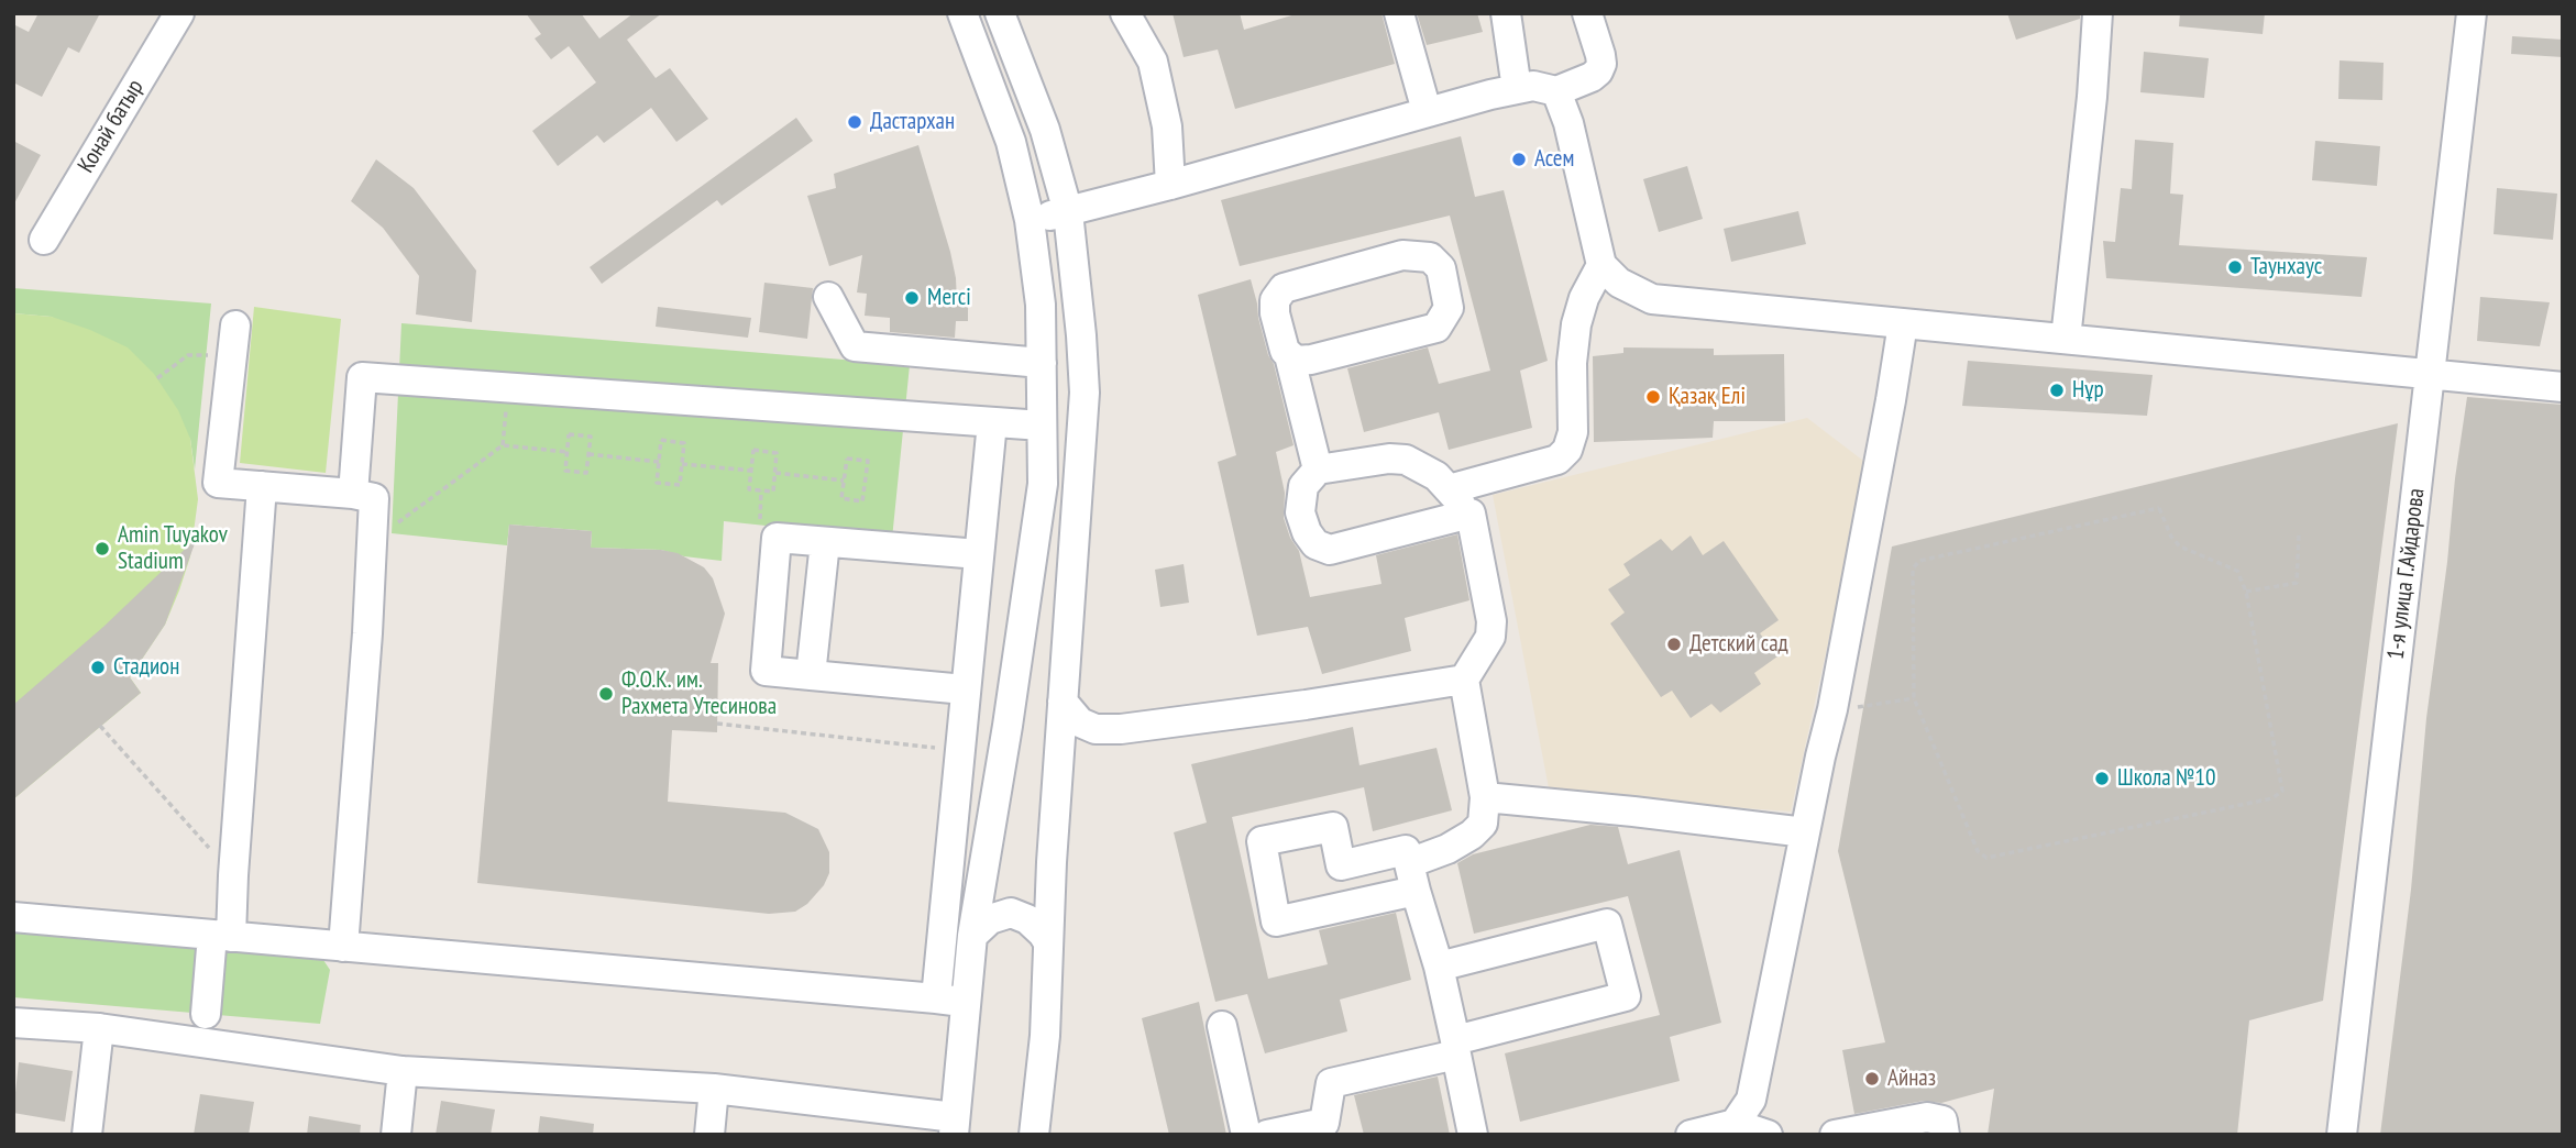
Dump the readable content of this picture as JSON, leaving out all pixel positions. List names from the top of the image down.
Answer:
{
  "streets": {
    "street": ["Конай батыр", "1-я улица Г.Айдарова"]
  },
  "places": [
    "Дастархан",
    "Асем",
    "Таунхаус",
    "Merci",
    "Нұр",
    "Қазақ Елі",
    "Amin Tuyakov Stadium",
    "Детский сад",
    "Стадион",
    "Ф.О.К. им. Рахмета Утесинова",
    "Школа №10",
    "Айназ"
  ]
}
